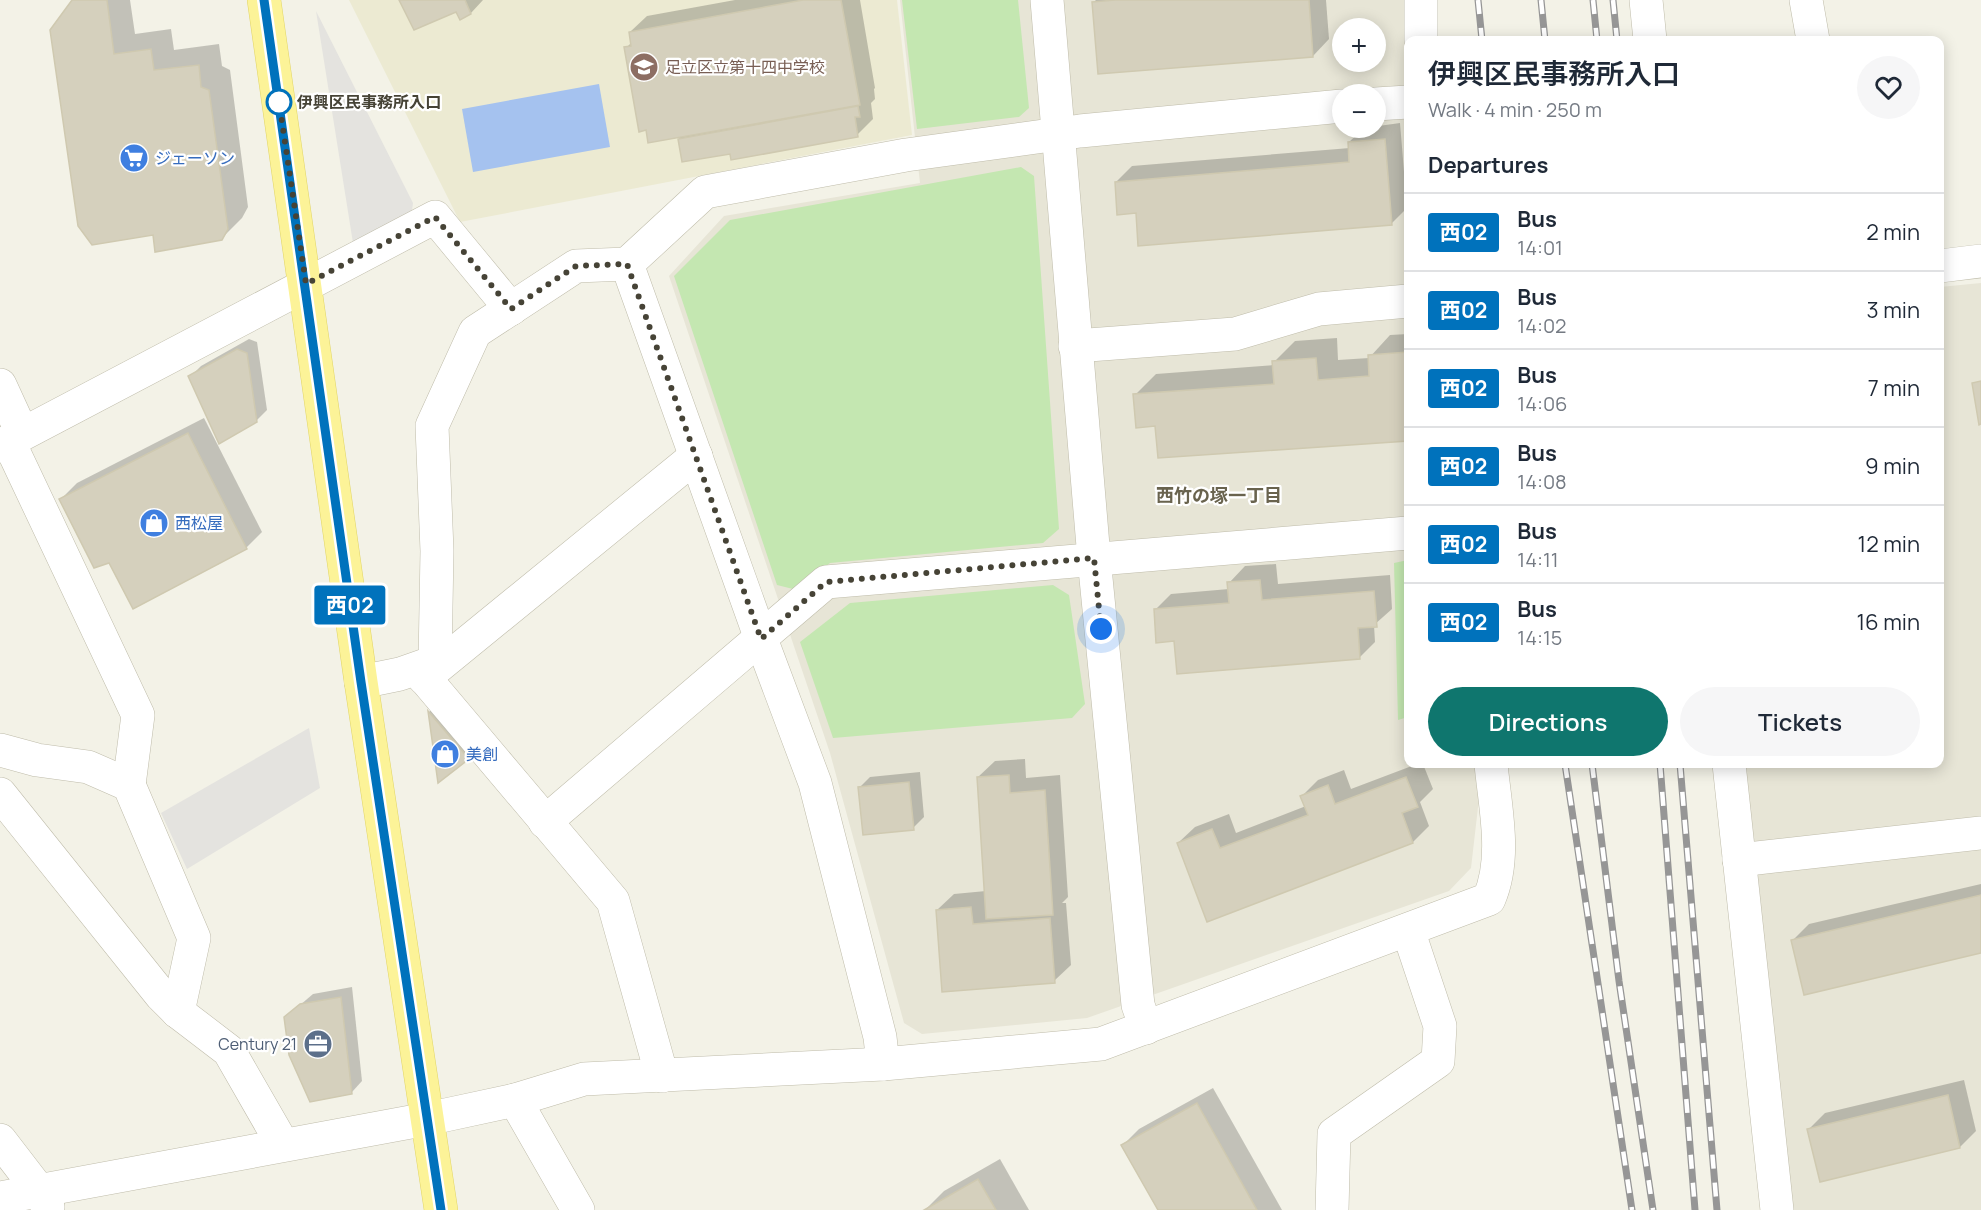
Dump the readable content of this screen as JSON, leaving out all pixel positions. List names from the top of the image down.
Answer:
{
  "districts": ["西竹の塚一丁目"],
  "places": {
    "school or university": ["足立区立第十四中学校"],
    "other": ["伊興区民事務所入口"],
    "supermarket": ["ジェーソン"],
    "shop": ["西松屋", "美創"],
    "office": ["Century 21"]
  },
  "lines": ["bus line 西02"],
  "page": {
    "on_map": "西02",
    "map_buttons": ["+", "−"],
    "heading": [
      ["伊興区民事務所入口", "Walk · 4 min · 250 m"],
      "Departures"
    ],
    "list": [
      {
        "mark": "西02",
        "name": "Bus",
        "note": "14:01",
        "value": "2 min"
      },
      {
        "mark": "西02",
        "name": "Bus",
        "note": "14:02",
        "value": "3 min"
      },
      {
        "mark": "西02",
        "name": "Bus",
        "note": "14:06",
        "value": "7 min"
      },
      {
        "mark": "西02",
        "name": "Bus",
        "note": "14:08",
        "value": "9 min"
      },
      {
        "mark": "西02",
        "name": "Bus",
        "note": "14:11",
        "value": "12 min"
      },
      {
        "mark": "西02",
        "name": "Bus",
        "note": "14:15",
        "value": "16 min"
      }
    ],
    "buttons": ["Directions", "Tickets"]
  }
}
